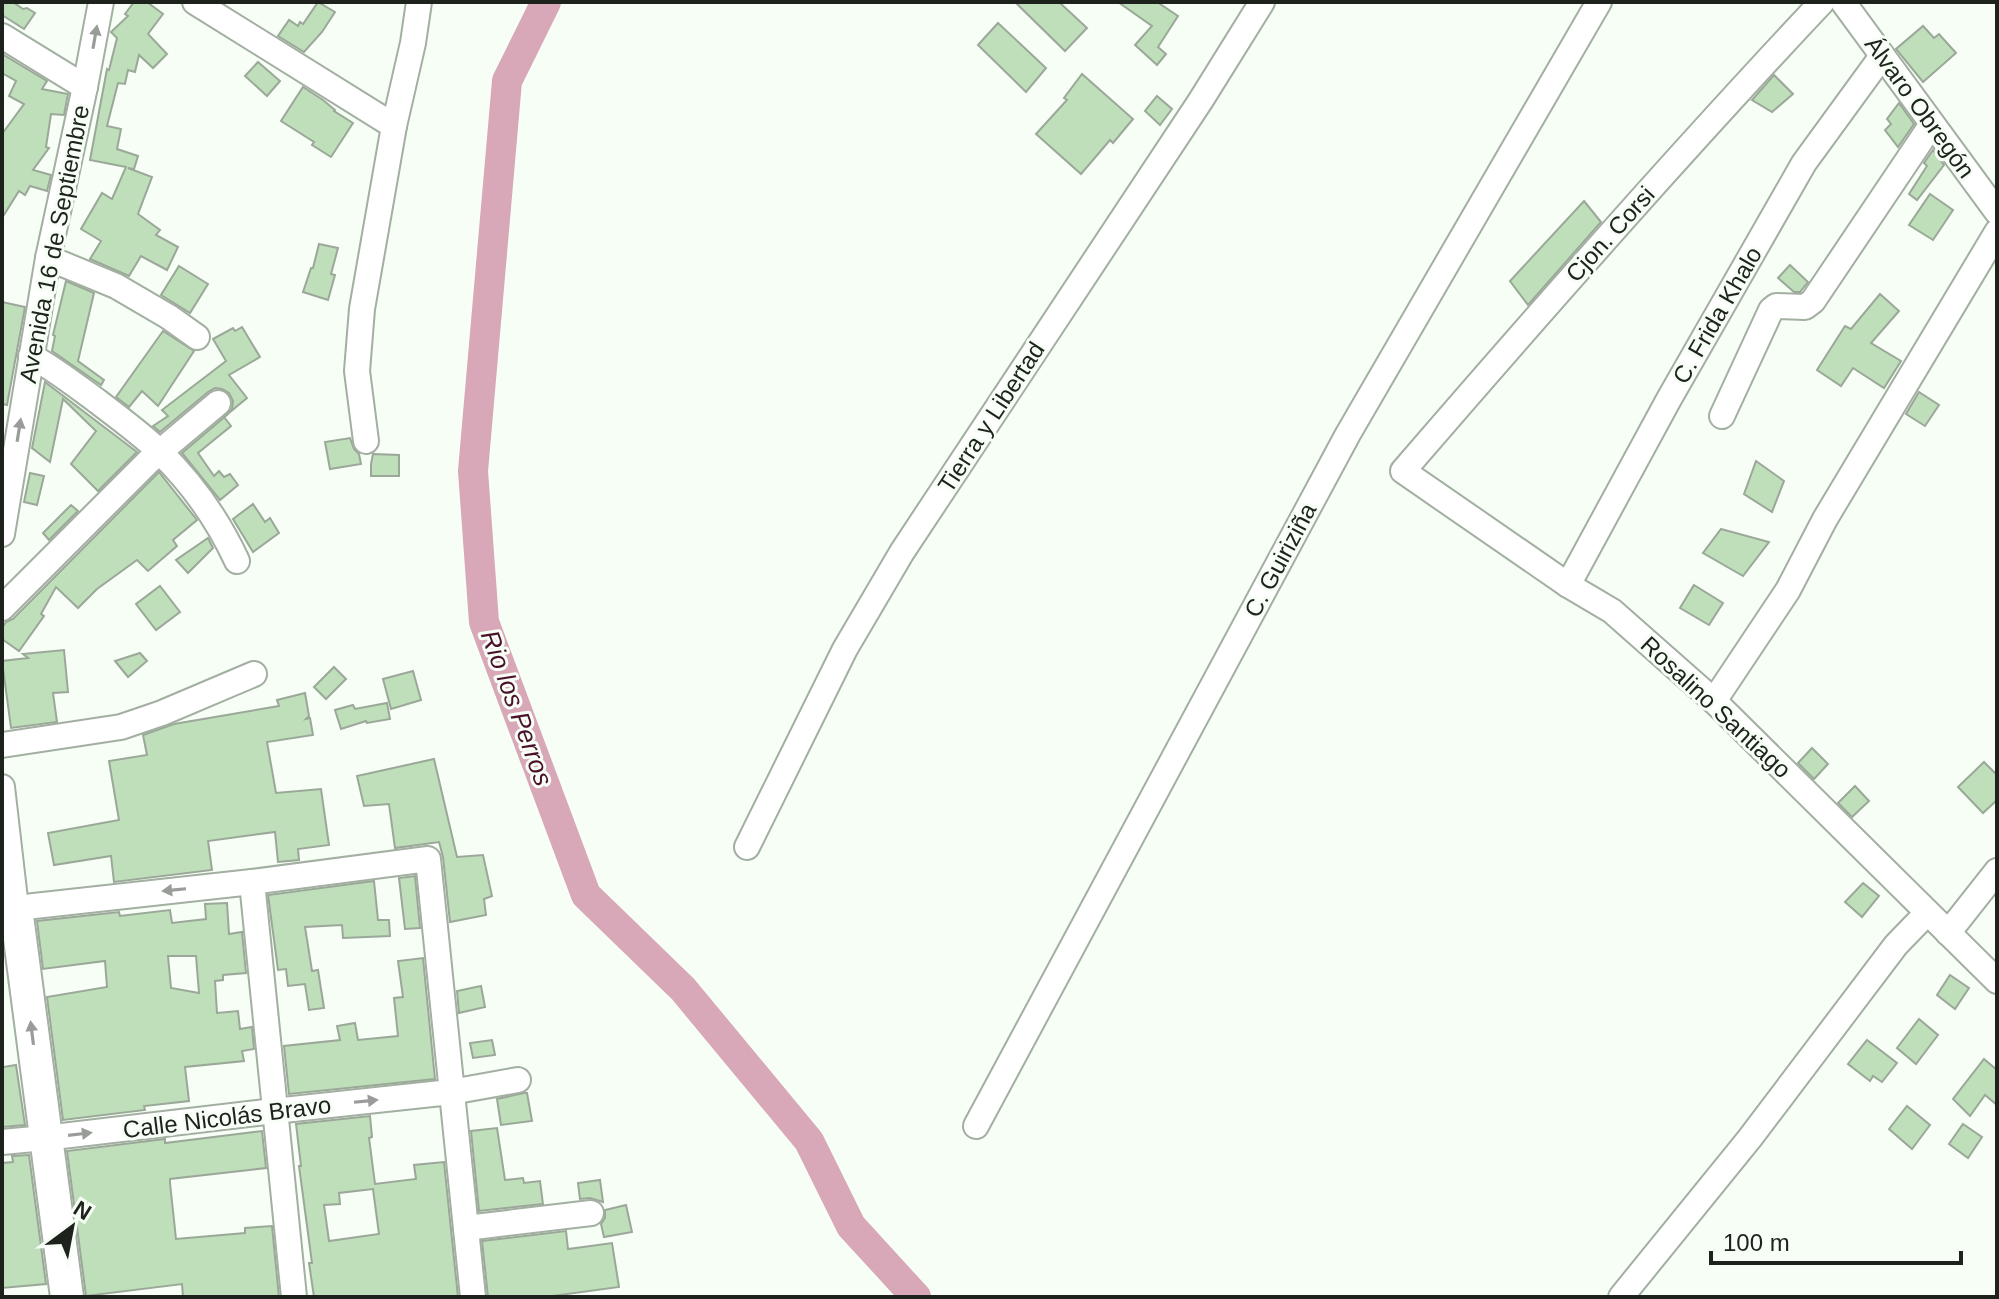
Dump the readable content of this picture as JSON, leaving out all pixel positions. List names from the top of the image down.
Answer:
{
  "streets": {
    "street": [
      "Álvaro Obregón",
      "Cjon. Corsi",
      "Avenida 16 de Septiembre",
      "C. Frida Khalo",
      "Tierra y Libertad",
      "C. Guiriziña",
      "Rosalino Santiago",
      "Calle Nicolás Bravo"
    ]
  },
  "crossings": [
    ["Álvaro Obregón", "C. Frida Khalo"],
    ["Cjon. Corsi", "Rosalino Santiago"],
    ["C. Frida Khalo", "Rosalino Santiago"]
  ],
  "one_way": ["Avenida 16 de Septiembre", "Calle Nicolás Bravo"],
  "water": ["Rio los Perros"],
  "scale_bar": "100 m",
  "north": "top right"
}
